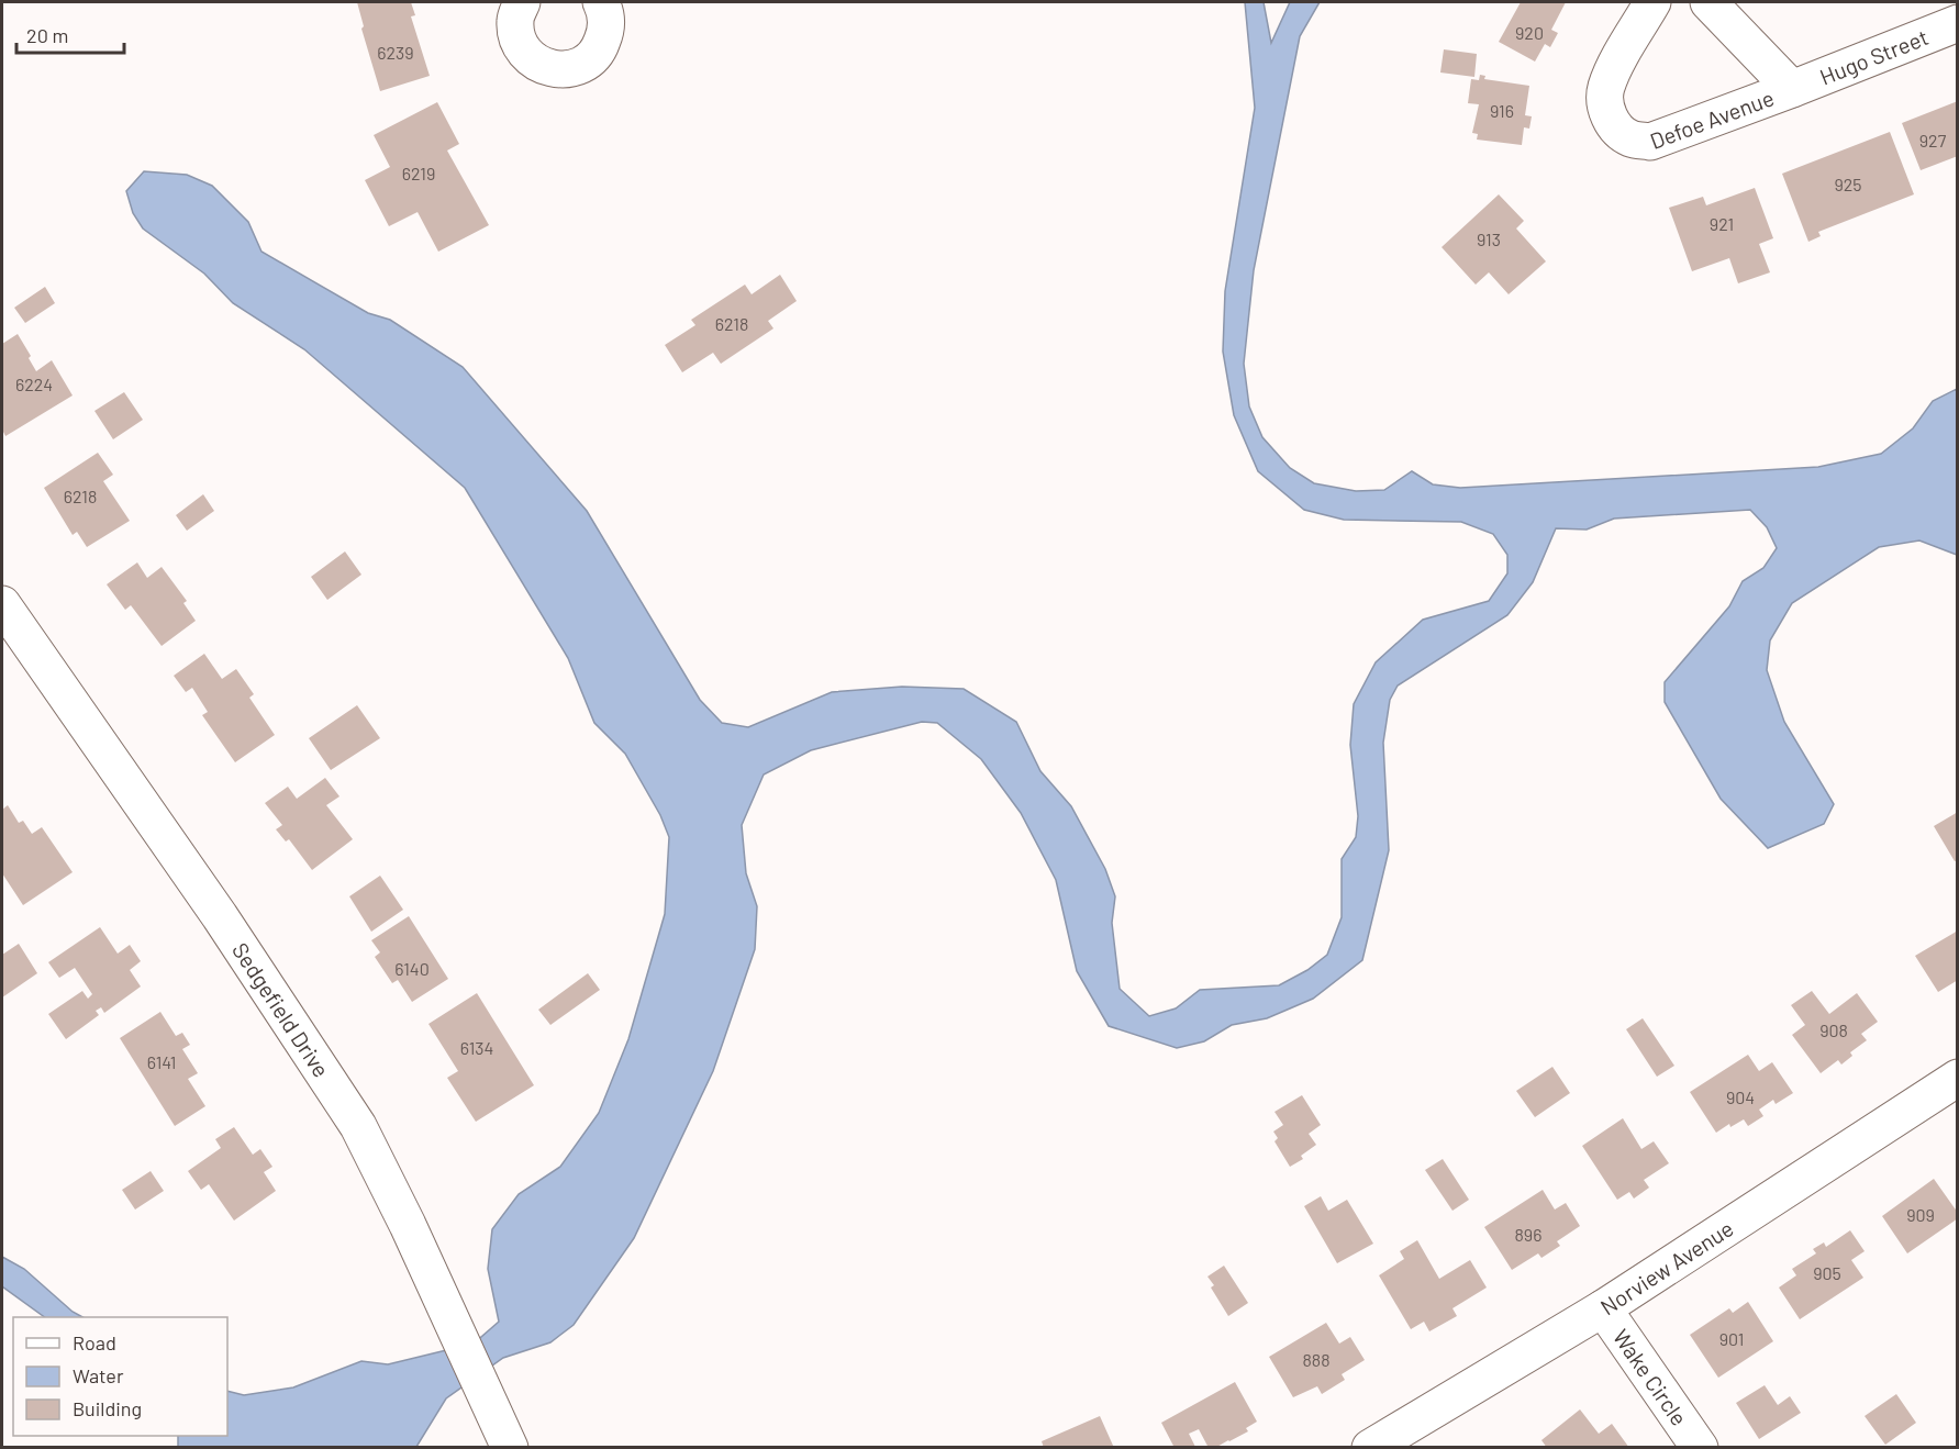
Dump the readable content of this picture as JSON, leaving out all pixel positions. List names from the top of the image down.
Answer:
{
  "streets": {
    "street": [
      "Hugo Street",
      "Defoe Avenue",
      "Sedgefield Drive",
      "Norview Avenue",
      "Wake Circle"
    ]
  },
  "crossings": [
    ["Hugo Street", "Defoe Avenue"],
    ["Norview Avenue", "Wake Circle"]
  ],
  "house_numbers": [
    "920",
    "6239",
    "916",
    "927",
    "6219",
    "925",
    "921",
    "913",
    "6218",
    "6224",
    "6218",
    "6140",
    "908",
    "6134",
    "6141",
    "904",
    "909",
    "896",
    "905",
    "901",
    "888"
  ],
  "legend": ["Road", "Water", "Building"],
  "scale_bar": "20 m"
}
